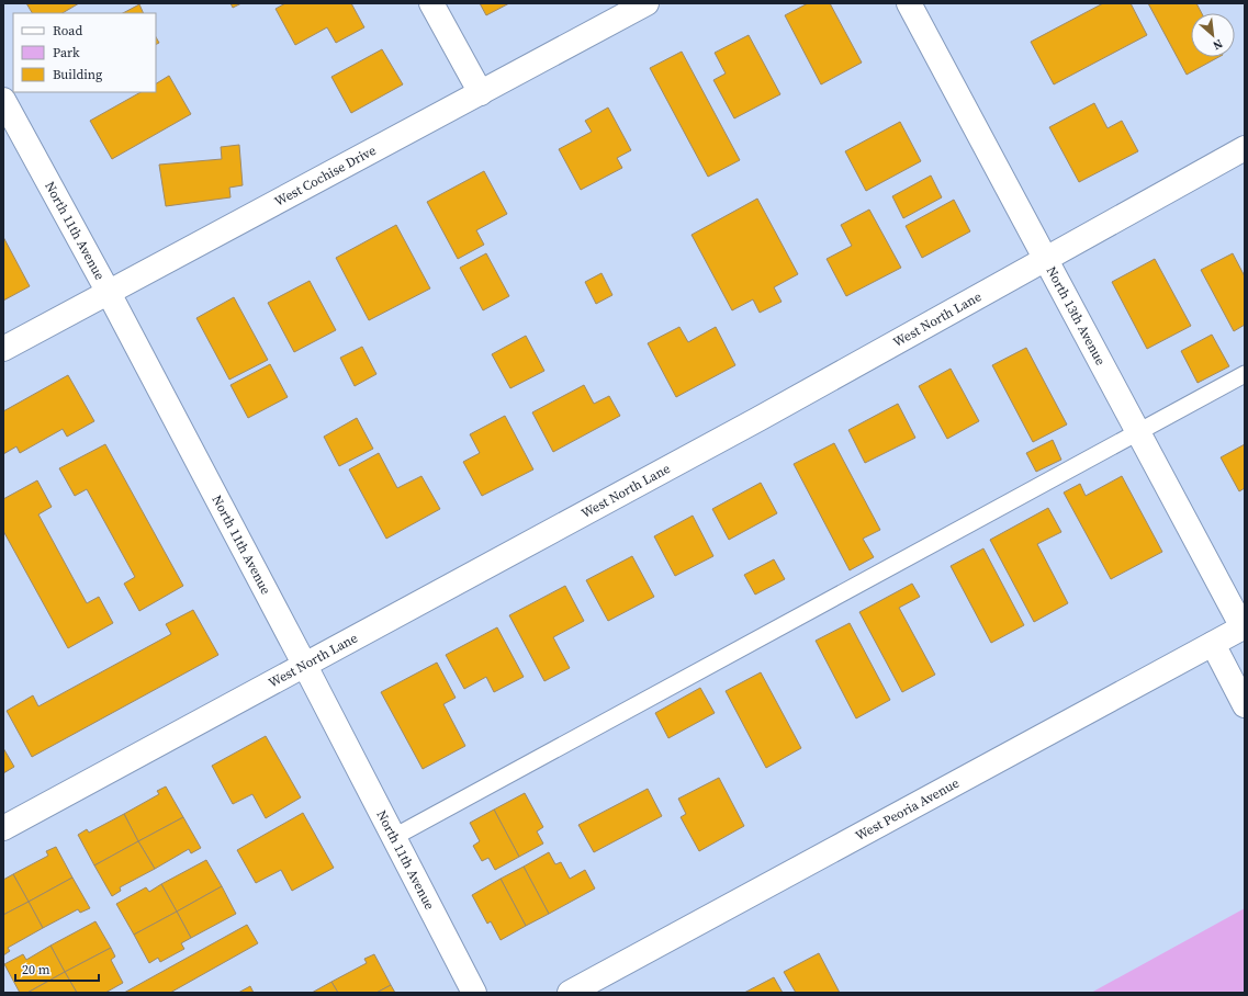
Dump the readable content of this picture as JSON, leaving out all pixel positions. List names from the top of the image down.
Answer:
{
  "streets": {
    "street": [
      "West Cochise Drive",
      "North 11th Avenue",
      "North 13th Avenue",
      "West North Lane",
      "West Peoria Avenue"
    ]
  },
  "crossings": [
    ["West Cochise Drive", "North 11th Avenue"],
    ["North 11th Avenue", "West North Lane"],
    ["North 13th Avenue", "West North Lane"],
    ["North 13th Avenue", "West Peoria Avenue"]
  ],
  "legend": ["Road", "Park", "Building"],
  "scale_bar": "20 m",
  "north": "bottom right"
}
